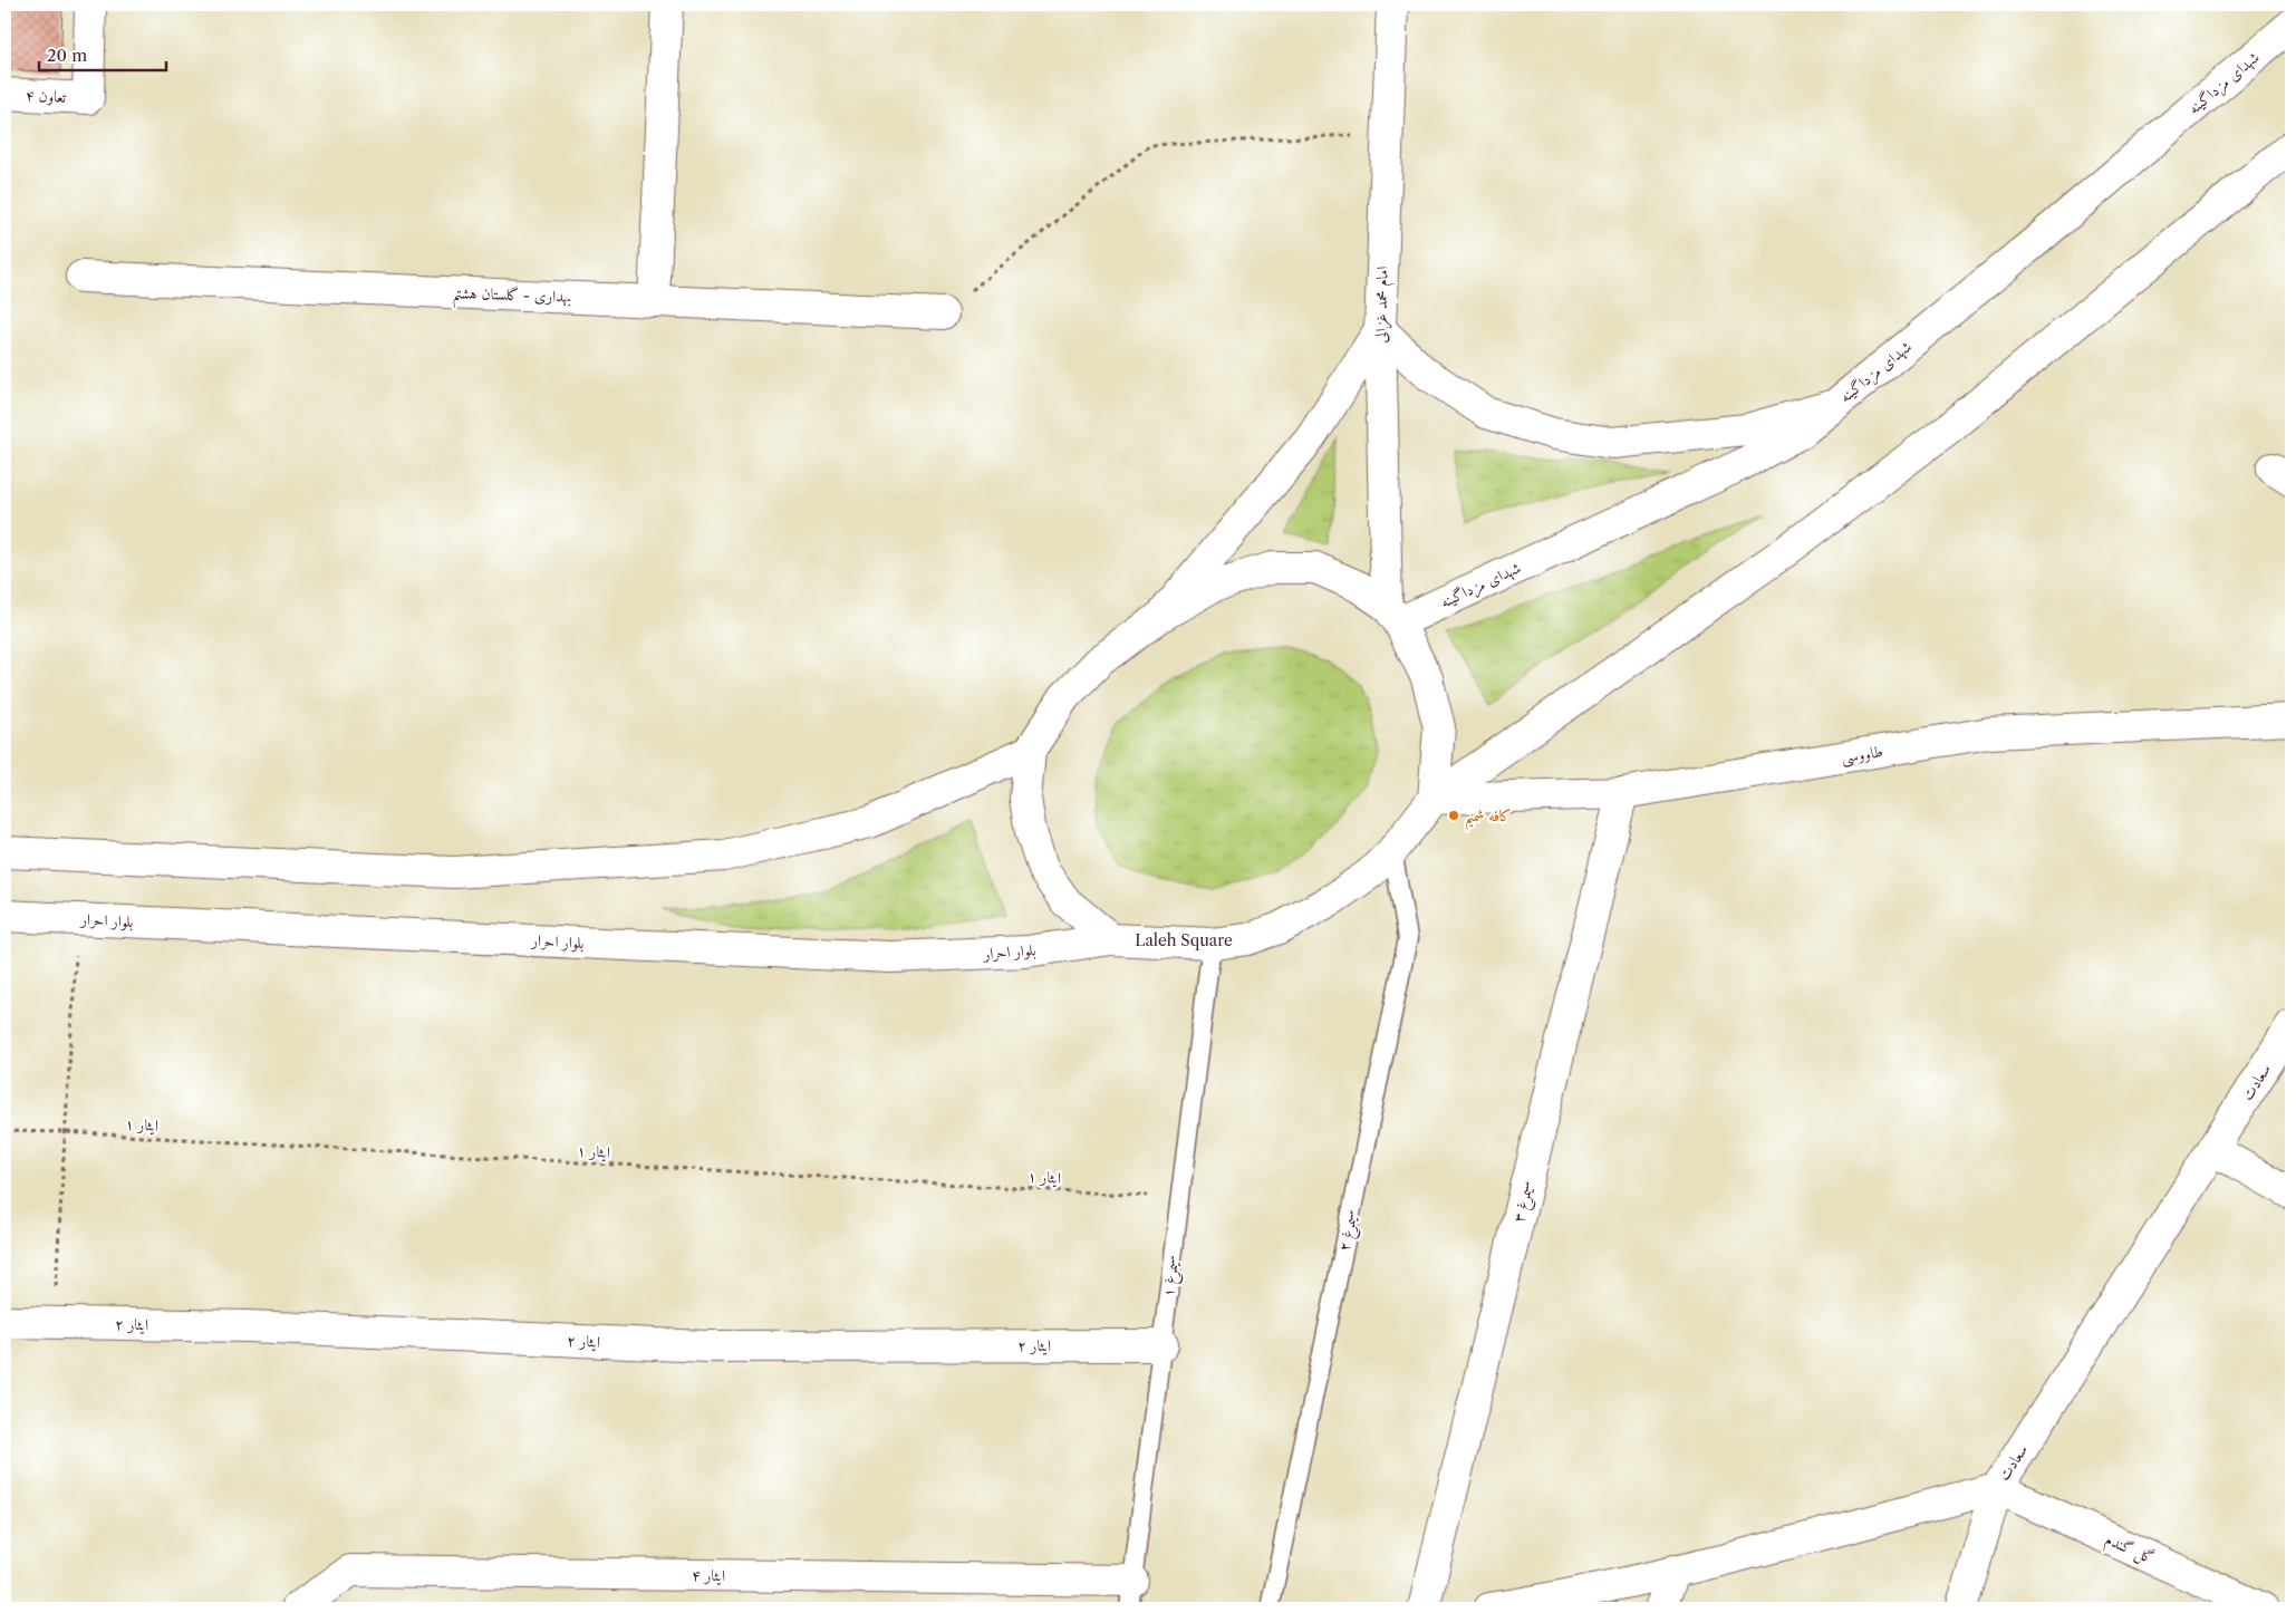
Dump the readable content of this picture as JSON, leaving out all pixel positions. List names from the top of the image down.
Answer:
{
  "streets": {
    "street": [
      "شهدای مزداگینه",
      "تعاون ۴",
      "بهداری - گلستان هشتم",
      "امام محمد غزالی",
      "طاووسی",
      "بلوار احرار",
      "Laleh Square",
      "سعادت",
      "سیمرغ ۳",
      "ایثار ۲",
      "گل گندم",
      "ایثار ۴"
    ],
    "lane": ["سیمرغ ۲", "سیمرغ ۱"],
    "path": ["ایثار ۱"]
  },
  "crossings": [
    ["شهدای مزداگینه", "امام محمد غزالی"],
    ["طاووسی", "Laleh Square"],
    ["طاووسی", "سیمرغ ۳"],
    ["بلوار احرار", "Laleh Square"],
    ["Laleh Square", "سیمرغ ۲"],
    ["Laleh Square", "سیمرغ ۱"],
    ["سعادت", "گل گندم"],
    ["ایثار ۱", "سیمرغ ۱"],
    ["سیمرغ ۱", "ایثار ۲"],
    ["سیمرغ ۱", "ایثار ۴"]
  ],
  "places": ["کافه شمیم"],
  "scale_bar": "20 m"
}
